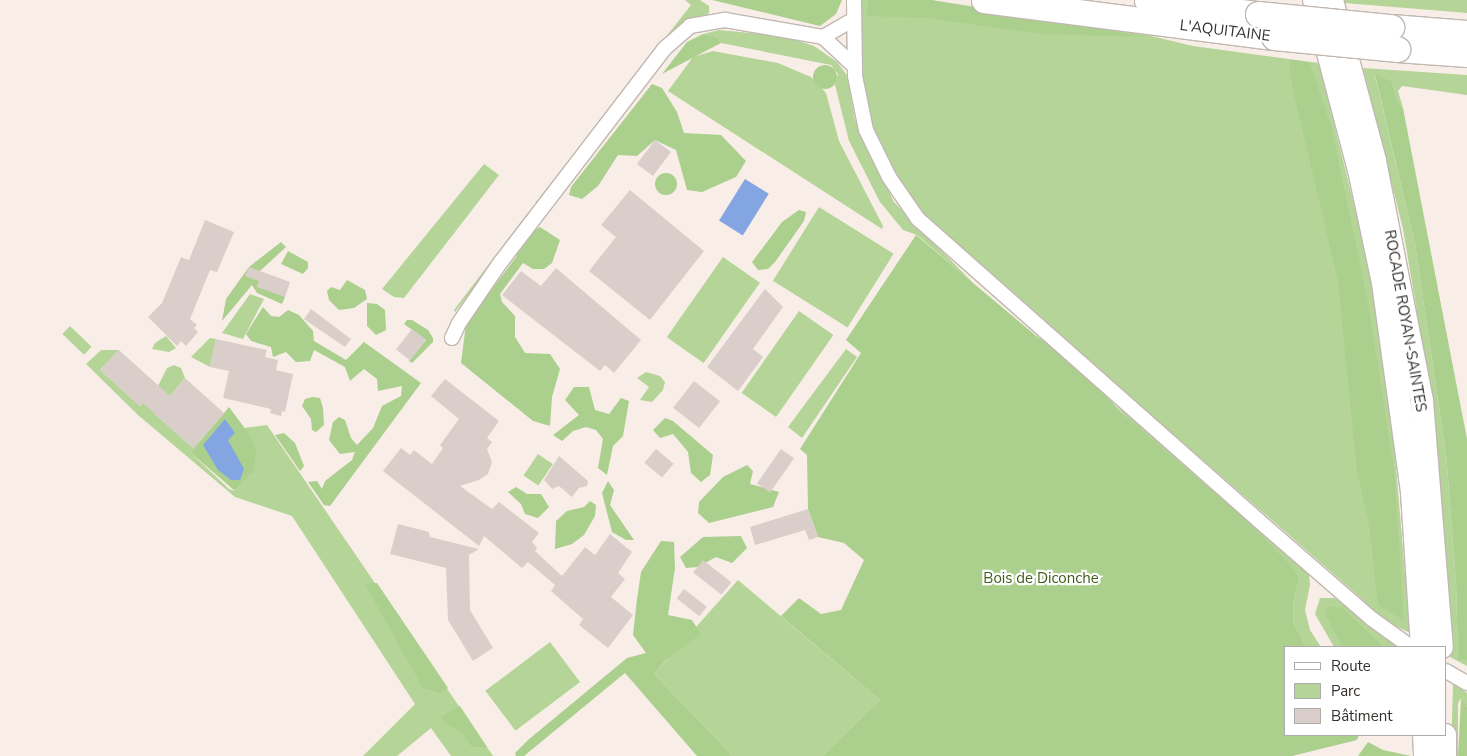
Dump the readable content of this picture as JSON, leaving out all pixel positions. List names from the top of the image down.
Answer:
{
  "streets": {
    "highway": ["L'AQUITAINE", "ROCADE ROYAN-SAINTES"]
  },
  "parks": ["Bois de Diconche"],
  "legend": ["Route", "Parc", "Bâtiment"]
}
